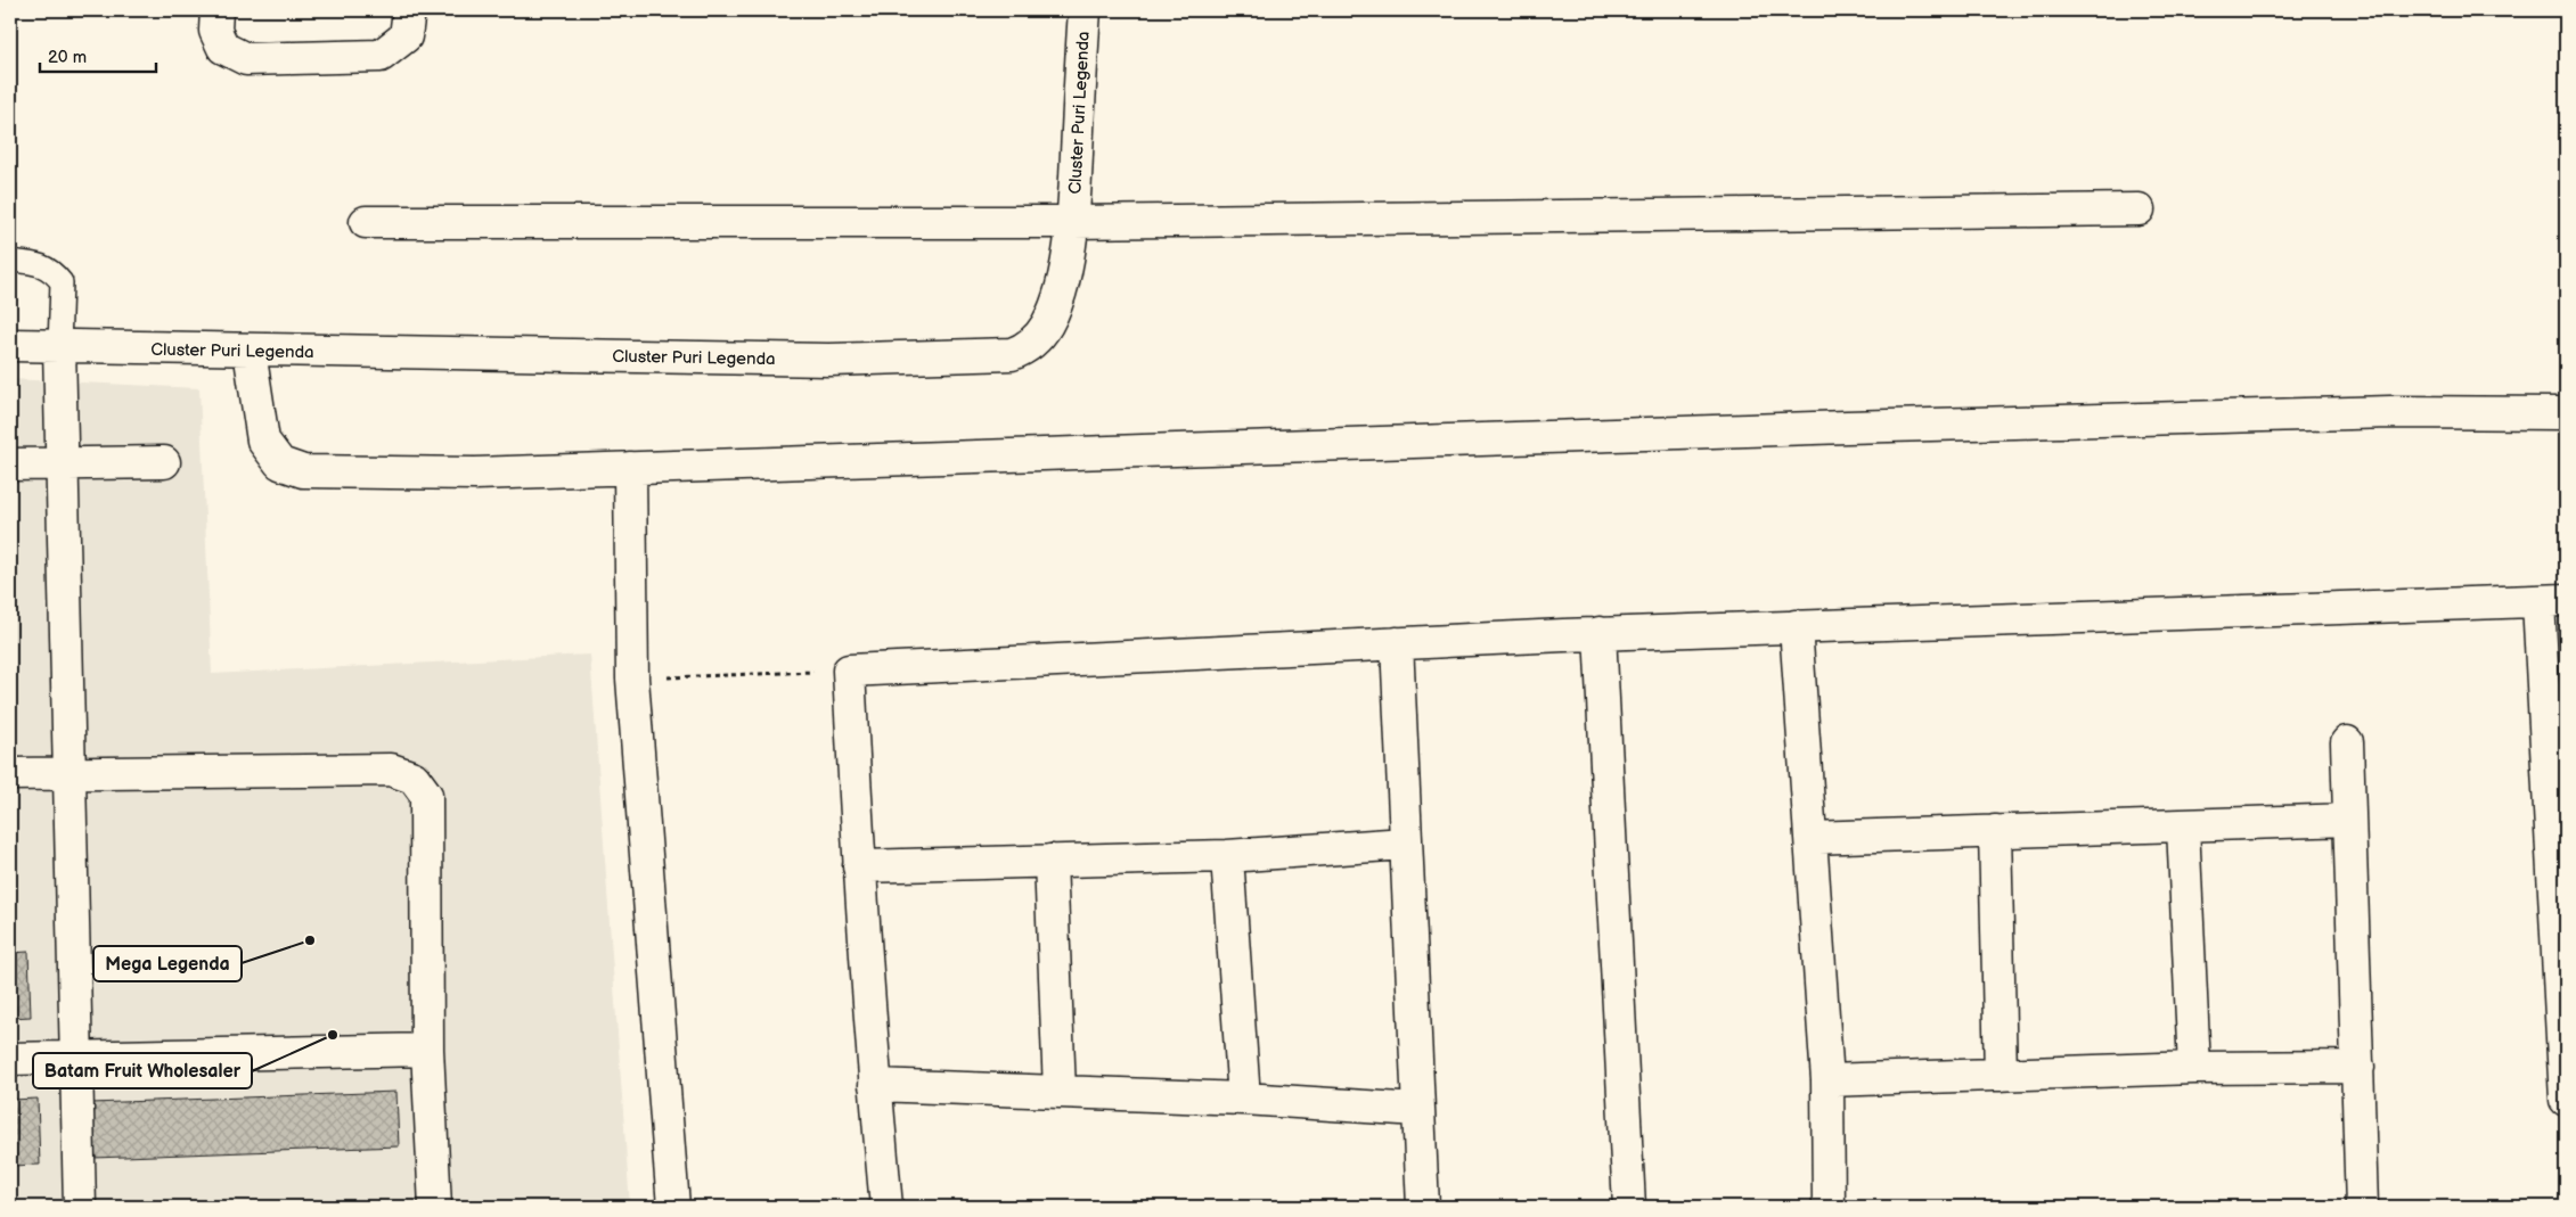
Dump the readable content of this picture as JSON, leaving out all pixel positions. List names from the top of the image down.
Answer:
{
  "streets": {
    "street": ["Cluster Puri Legenda"]
  },
  "places": ["Mega Legenda", "Batam Fruit Wholesaler"],
  "scale_bar": "20 m"
}
